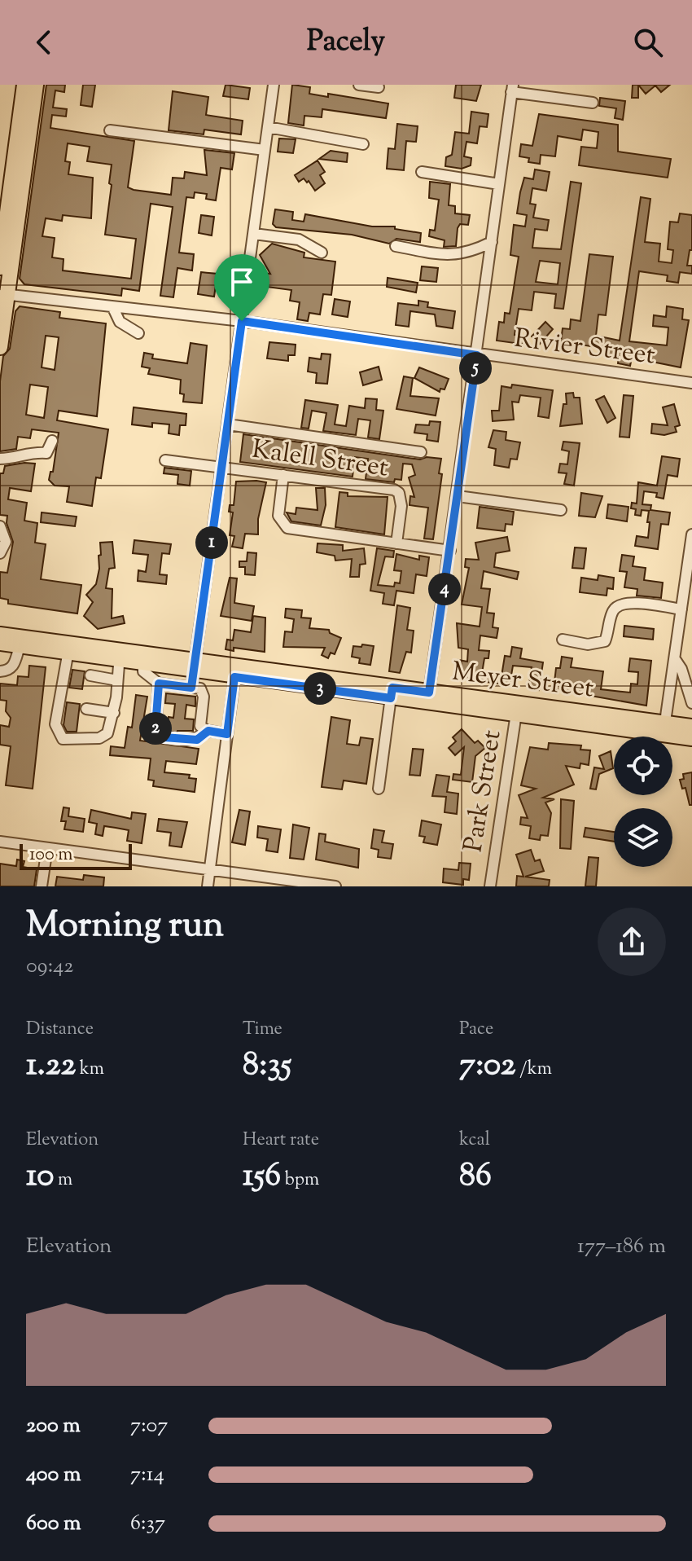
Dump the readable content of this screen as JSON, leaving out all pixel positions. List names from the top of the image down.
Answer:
{
  "streets": {
    "main road": ["Meyer Street"],
    "street": ["Rivier Street", "Kalell Street", "Park Street"]
  },
  "crossings": [
    ["Meyer Street", "Park Street"]
  ],
  "scale_bar": "100 m",
  "page": {
    "header": "Pacely",
    "pins": [
      "5",
      "1",
      "4",
      "3",
      "2"
    ],
    "scale": "100 m",
    "heading": ["Morning run", "09:42"],
    "stats": [
      ["Distance", "1.22 km"],
      ["Time", "8:35"],
      ["Pace", "7:02 /km"],
      ["Elevation", "10 m"],
      ["Heart rate", "156 bpm"],
      ["kcal", "86"]
    ],
    "chart": ["Elevation", "177–186 m"],
    "list": [
      {
        "name": "200 m",
        "note": "7:07"
      },
      {
        "name": "400 m",
        "note": "7:14"
      },
      {
        "name": "600 m",
        "note": "6:37"
      }
    ]
  }
}
